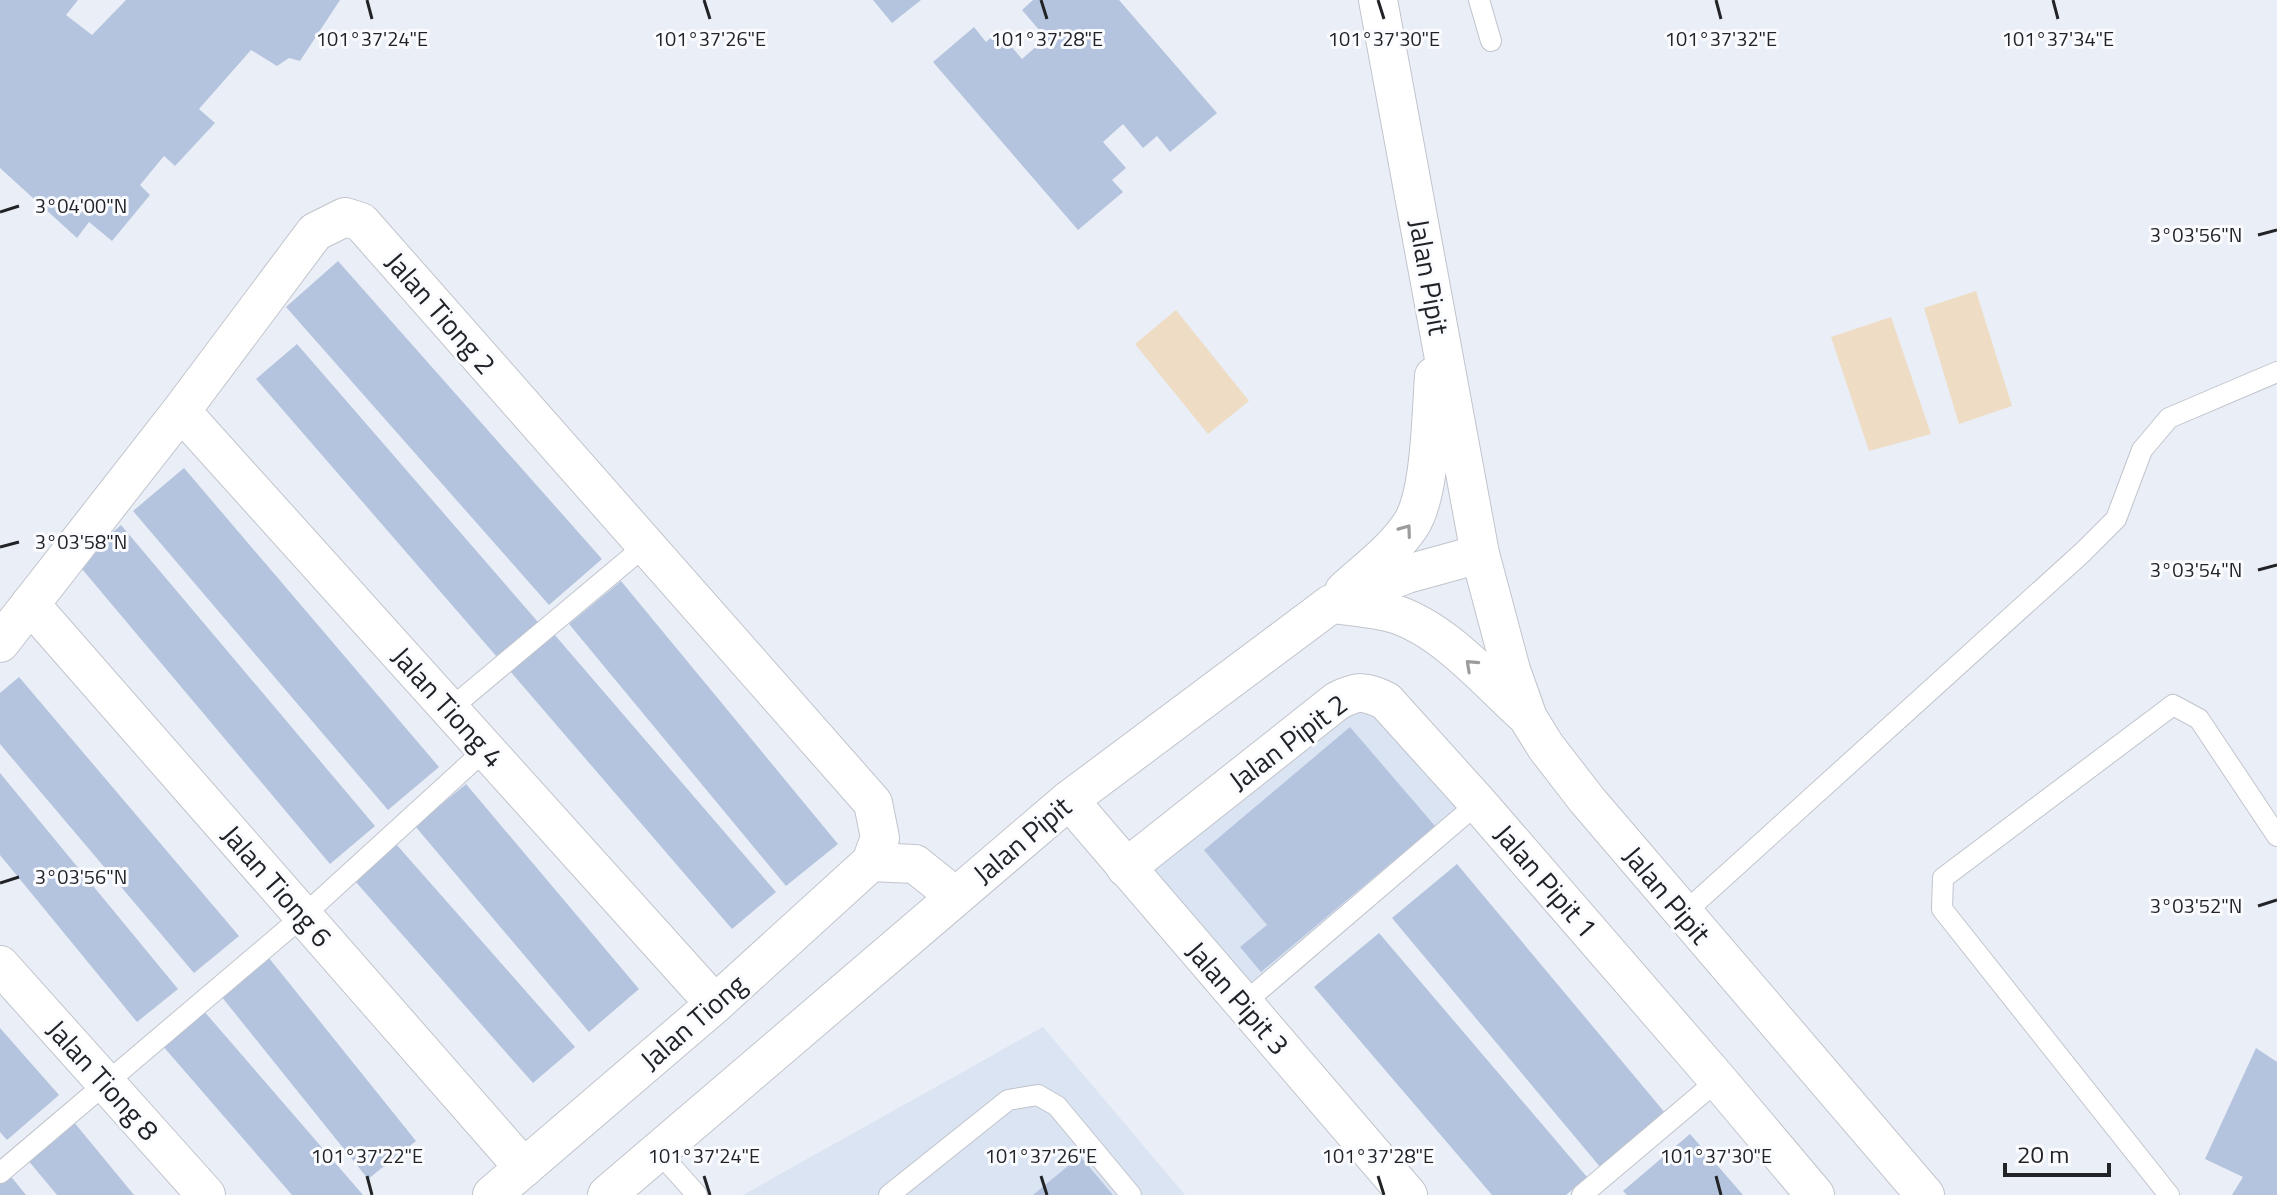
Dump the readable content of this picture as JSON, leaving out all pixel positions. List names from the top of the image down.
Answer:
{
  "streets": {
    "street": [
      "Jalan Pipit",
      "Jalan Tiong 2",
      "Jalan Tiong 4",
      "Jalan Pipit 2",
      "Jalan Pipit 1",
      "Jalan Tiong 6",
      "Jalan Pipit 3",
      "Jalan Tiong",
      "Jalan Tiong 8"
    ]
  },
  "crossings": [
    ["Jalan Pipit", "Jalan Pipit 3"],
    ["Jalan Tiong 2", "Jalan Tiong 4"],
    ["Jalan Tiong 2", "Jalan Tiong 6"],
    ["Jalan Tiong 2", "Jalan Tiong"],
    ["Jalan Tiong 4", "Jalan Tiong"],
    ["Jalan Pipit 2", "Jalan Pipit 1"],
    ["Jalan Pipit 2", "Jalan Pipit 3"],
    ["Jalan Pipit 1", "Jalan Pipit 3"],
    ["Jalan Tiong 6", "Jalan Tiong"]
  ],
  "scale_bar": "20 m",
  "coordinates": [
    "101°37'24\"E",
    "101°37'26\"E",
    "101°37'28\"E",
    "101°37'30\"E",
    "101°37'32\"E",
    "101°37'34\"E",
    "3°04'00\"N",
    "3°03'56\"N",
    "3°03'58\"N",
    "3°03'54\"N",
    "3°03'52\"N",
    "101°37'22\"E"
  ]
}
